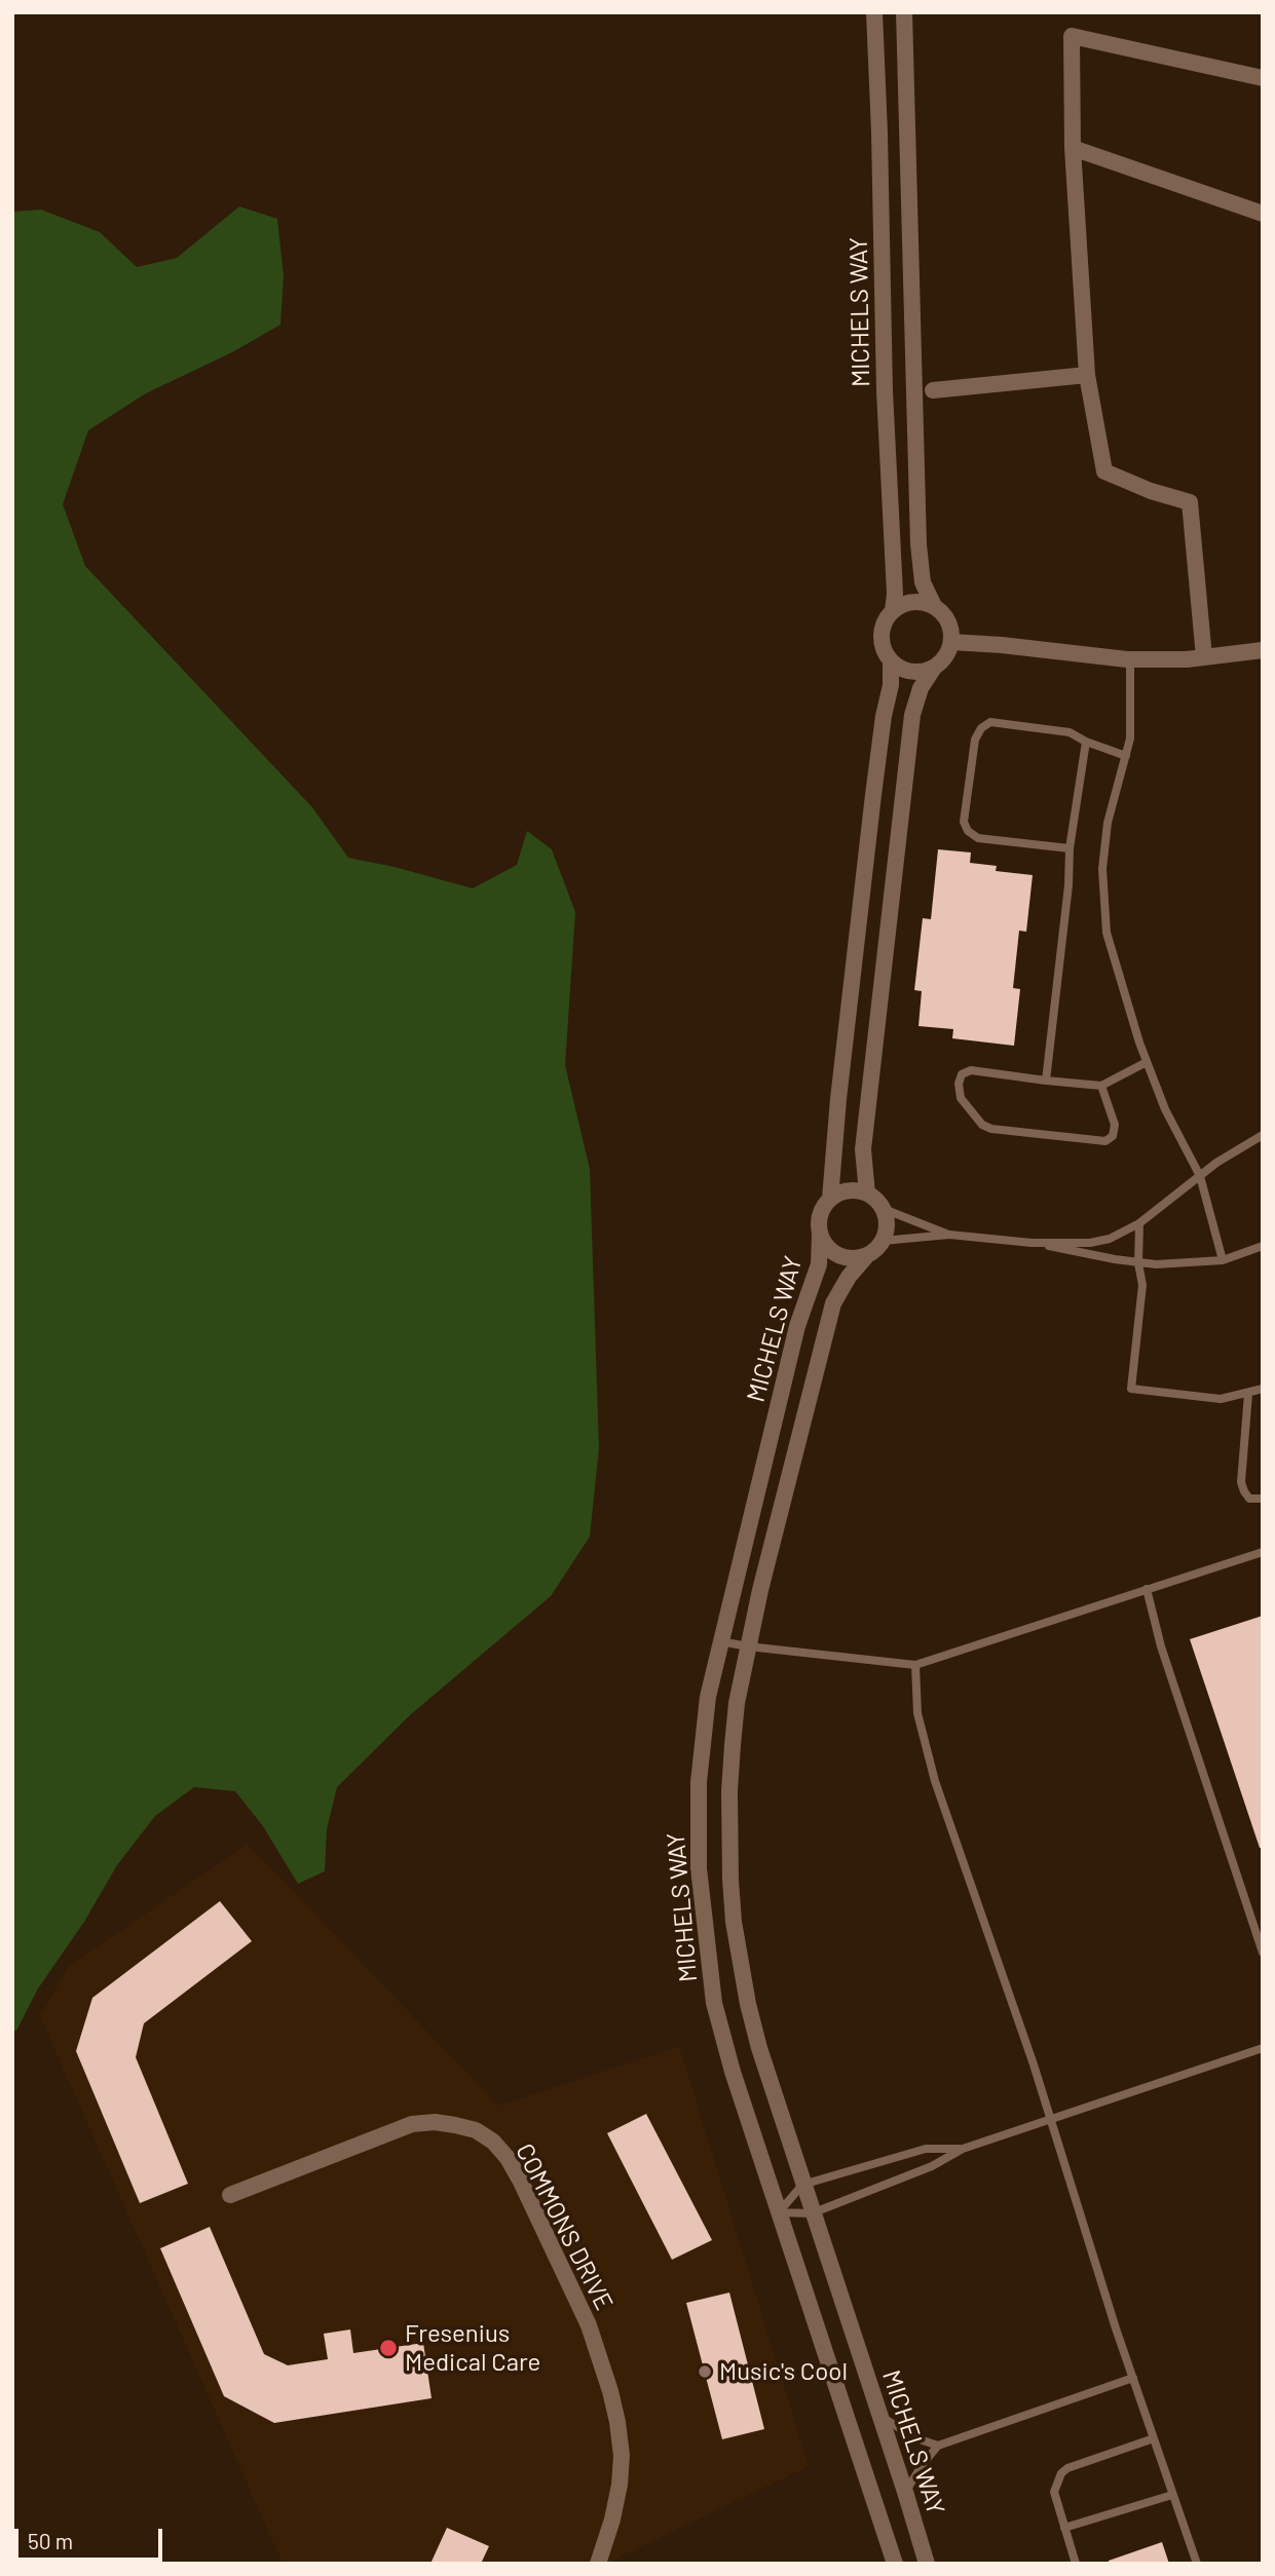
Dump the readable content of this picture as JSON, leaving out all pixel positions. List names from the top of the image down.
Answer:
{
  "streets": {
    "street": ["MICHELS WAY", "COMMONS DRIVE"]
  },
  "places": ["Fresenius Medical Care", "Music's Cool"],
  "scale_bar": "50 m"
}
